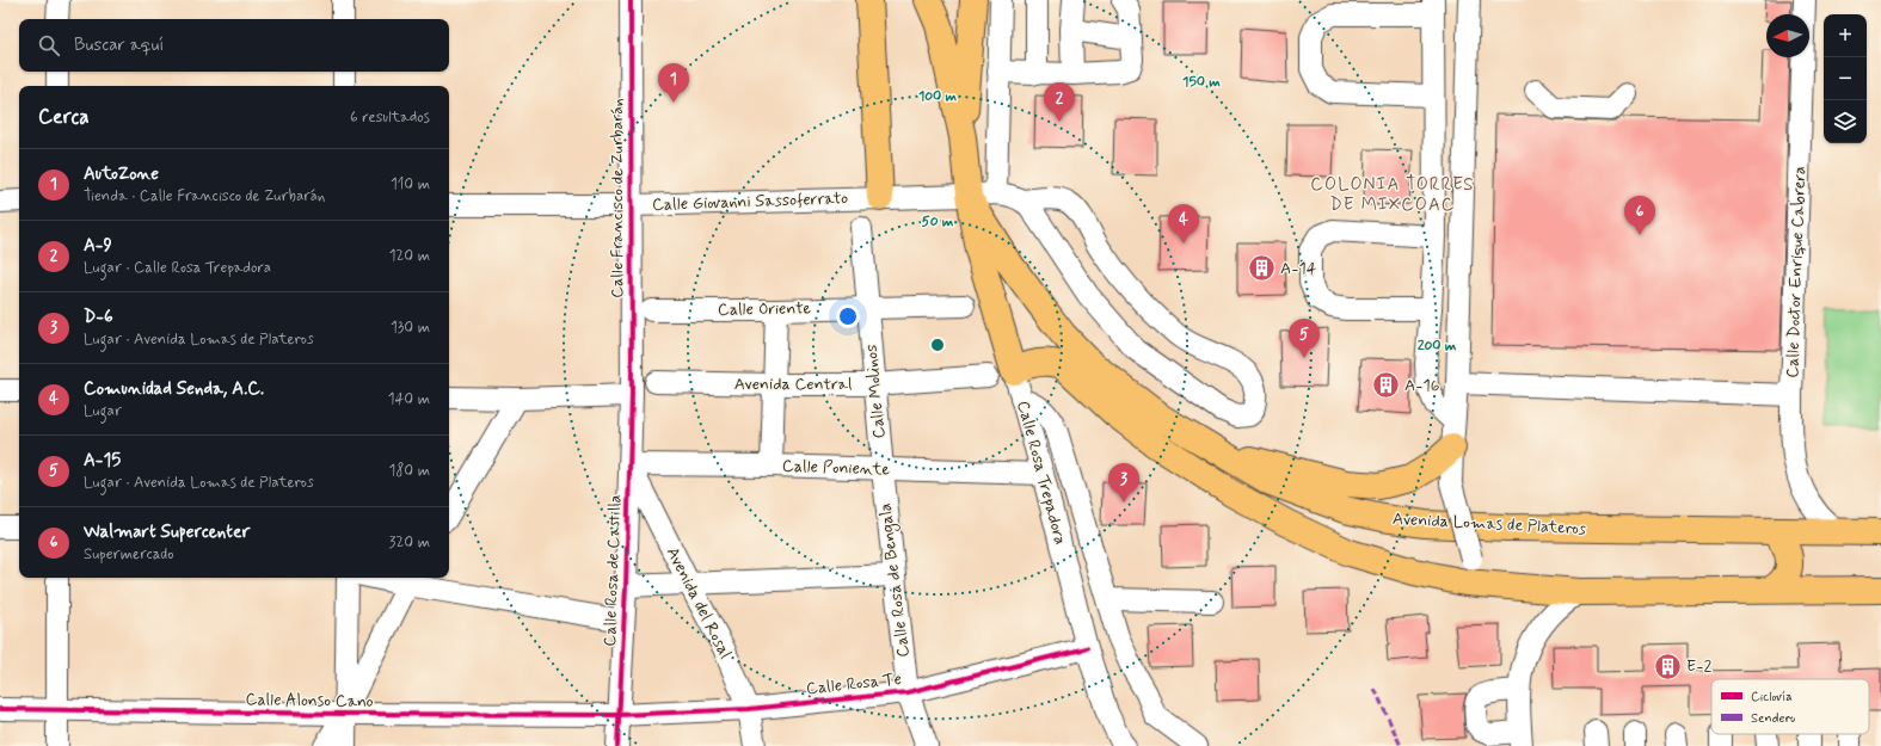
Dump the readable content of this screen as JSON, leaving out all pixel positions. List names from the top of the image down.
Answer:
{
  "streets": {
    "main road": ["Calle Rosa Trepadora", "Avenida Lomas de Plateros"],
    "street": [
      "Calle Francisco de Zurbarán",
      "Calle Giovanni Sassoferrato",
      "Calle Doctor Enrique Cabrera",
      "Calle Oriente",
      "Avenida Central",
      "Calle Molinos",
      "Calle Poniente",
      "Calle Rosa de Castilla",
      "Calle Rosa de Bengala",
      "Avenida del Rosal",
      "Calle Rosa Te",
      "Calle Alonso Cano"
    ]
  },
  "crossings": [
    ["Calle Francisco de Zurbarán", "Calle Giovanni Sassoferrato"],
    ["Calle Francisco de Zurbarán", "Calle Rosa de Castilla"],
    ["Calle Giovanni Sassoferrato", "Calle Rosa Trepadora"],
    ["Calle Giovanni Sassoferrato", "Avenida Lomas de Plateros"],
    ["Calle Doctor Enrique Cabrera", "Avenida Lomas de Plateros"],
    ["Calle Oriente", "Calle Molinos"],
    ["Avenida Central", "Calle Molinos"],
    ["Calle Molinos", "Calle Poniente"],
    ["Calle Molinos", "Calle Rosa de Bengala"],
    ["Calle Poniente", "Calle Rosa Trepadora"],
    ["Calle Poniente", "Calle Rosa de Castilla"],
    ["Calle Poniente", "Calle Rosa de Bengala"],
    ["Calle Poniente", "Avenida del Rosal"],
    ["Calle Rosa Trepadora", "Avenida Lomas de Plateros"],
    ["Calle Rosa Trepadora", "Calle Rosa Te"],
    ["Calle Rosa de Castilla", "Avenida del Rosal"],
    ["Calle Rosa de Castilla", "Calle Rosa Te"],
    ["Calle Rosa de Castilla", "Calle Alonso Cano"],
    ["Calle Rosa de Bengala", "Calle Rosa Te"],
    ["Avenida del Rosal", "Calle Rosa Te"],
    ["Calle Rosa Te", "Calle Alonso Cano"]
  ],
  "districts": ["COLONIA TORRES DE MIXCOAC"],
  "places": {
    "building": ["A-14", "A-16", "E-2"]
  },
  "legend": ["Ciclovía", "Sendero"],
  "north": "left",
  "page": {
    "map_buttons": ["+", "−"],
    "search": "Buscar aquí",
    "pins": [
      "1",
      "2",
      "6",
      "4",
      "5",
      "3"
    ],
    "heading": ["Cerca", "6 resultados"],
    "list": [
      {
        "mark": "1",
        "name": "AutoZone",
        "note": "Tienda · Calle Francisco de Zurbarán",
        "value": "110 m"
      },
      {
        "mark": "2",
        "name": "A-9",
        "note": "Lugar · Calle Rosa Trepadora",
        "value": "120 m"
      },
      {
        "mark": "3",
        "name": "D-6",
        "note": "Lugar · Avenida Lomas de Plateros",
        "value": "130 m"
      },
      {
        "mark": "4",
        "name": "Comunidad Senda, A.C.",
        "note": "Lugar",
        "value": "140 m"
      },
      {
        "mark": "5",
        "name": "A-15",
        "note": "Lugar · Avenida Lomas de Plateros",
        "value": "180 m"
      },
      {
        "mark": "6",
        "name": "Walmart Supercenter",
        "note": "Supermercado",
        "value": "320 m"
      }
    ]
  },
  "rings": [
    "150 m",
    "100 m",
    "50 m",
    "200 m"
  ]
}
